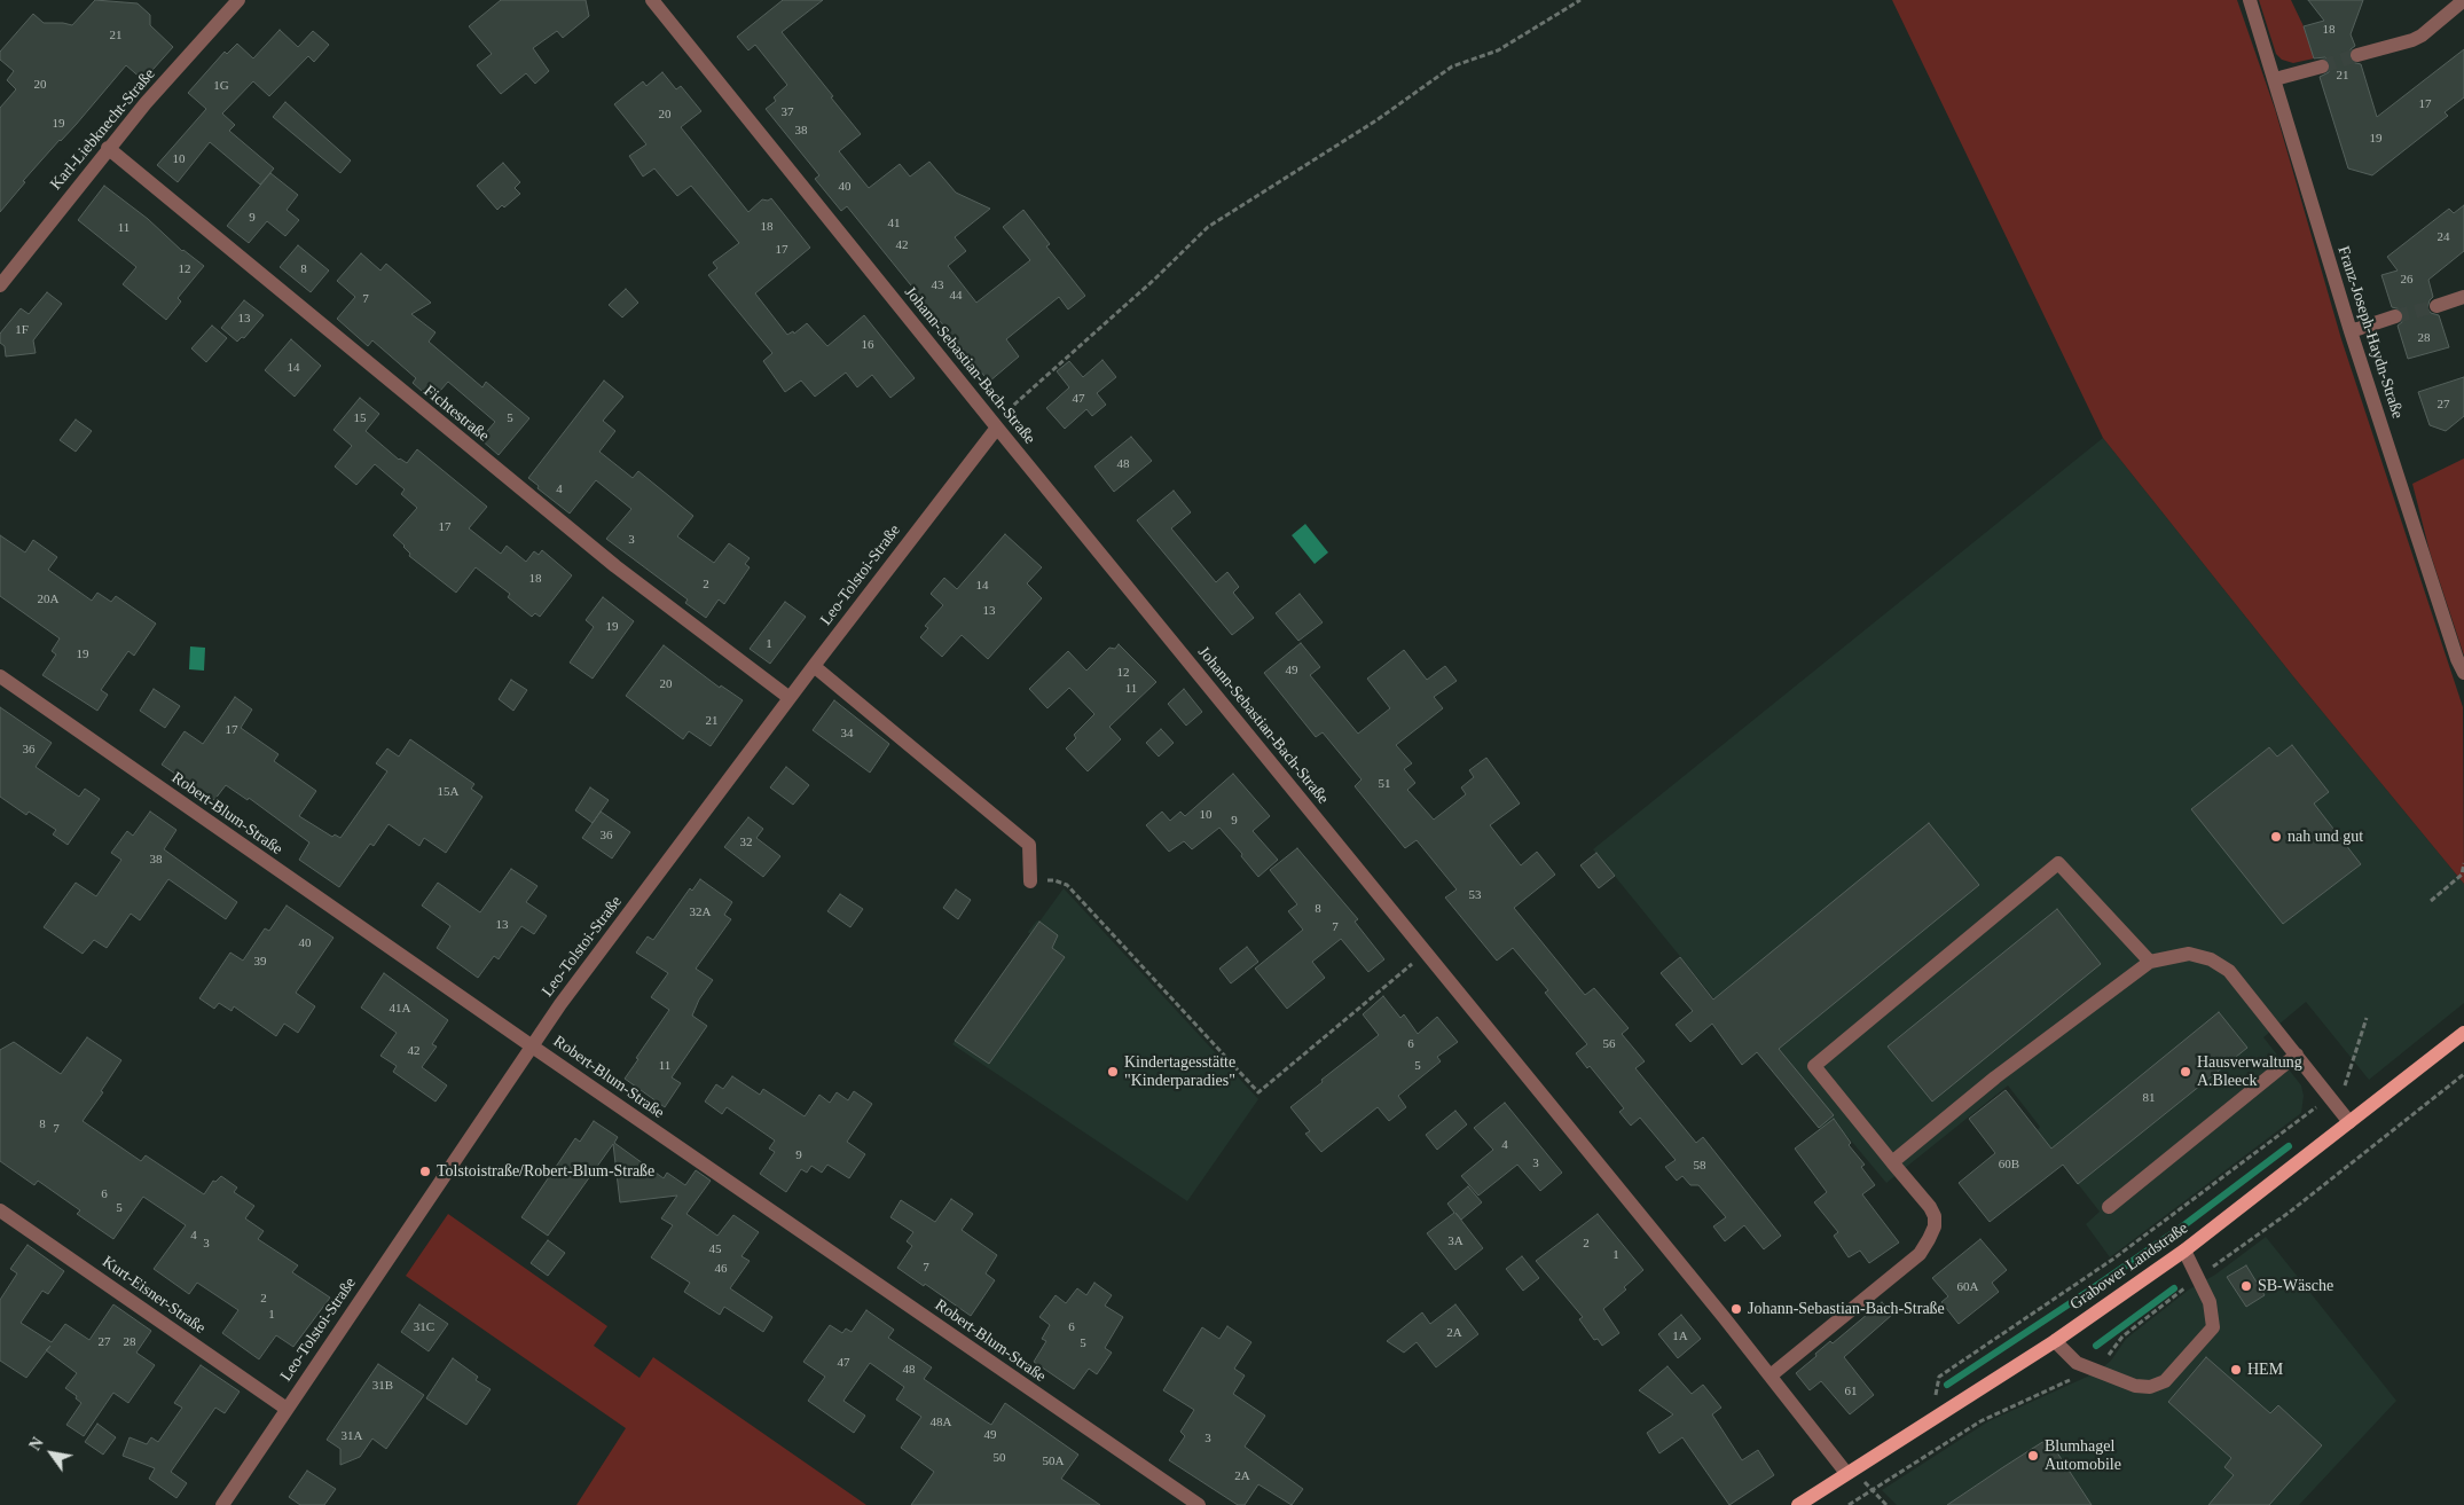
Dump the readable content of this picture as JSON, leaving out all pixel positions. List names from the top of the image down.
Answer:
{
  "streets": {
    "main road": ["Grabower Landstraße"],
    "street": [
      "Karl-Liebknecht-Straße",
      "Franz-Joseph-Haydn-Straße",
      "Johann-Sebastian-Bach-Straße",
      "Fichtestraße",
      "Leo-Tolstoi-Straße",
      "Robert-Blum-Straße",
      "Kurt-Eisner-Straße"
    ]
  },
  "crossings": [
    ["Karl-Liebknecht-Straße", "Fichtestraße"],
    ["Johann-Sebastian-Bach-Straße", "Leo-Tolstoi-Straße"],
    ["Johann-Sebastian-Bach-Straße", "Grabower Landstraße"],
    ["Fichtestraße", "Leo-Tolstoi-Straße"],
    ["Leo-Tolstoi-Straße", "Robert-Blum-Straße"],
    ["Leo-Tolstoi-Straße", "Kurt-Eisner-Straße"]
  ],
  "places": [
    "nah und gut",
    "Kindertagesstätte \"Kinderparadies\"",
    "Hausverwaltung A.Bleeck",
    "Tolstoistraße/Robert-Blum-Straße",
    "SB-Wäsche",
    "Johann-Sebastian-Bach-Straße",
    "HEM",
    "Blumhagel Automobile"
  ],
  "house_numbers": [
    "18",
    "21",
    "21",
    "20",
    "1G",
    "17",
    "37",
    "20",
    "19",
    "38",
    "19",
    "10",
    "40",
    "9",
    "41",
    "18",
    "11",
    "24",
    "42",
    "17",
    "12",
    "8",
    "26",
    "43",
    "44",
    "7",
    "13",
    "1F",
    "28",
    "16",
    "14",
    "47",
    "27",
    "15",
    "5",
    "48",
    "4",
    "17",
    "3",
    "18",
    "2",
    "14",
    "20A",
    "13",
    "19",
    "1",
    "19",
    "49",
    "12",
    "20",
    "11",
    "21",
    "17",
    "34",
    "36",
    "51",
    "15A",
    "10",
    "9",
    "36",
    "32",
    "38",
    "53",
    "8",
    "32A",
    "13",
    "7",
    "40",
    "39",
    "41A",
    "6",
    "56",
    "42",
    "11",
    "5",
    "81",
    "8",
    "7",
    "4",
    "9",
    "3",
    "60B",
    "58",
    "6",
    "5",
    "4",
    "3A",
    "3",
    "2",
    "45",
    "1",
    "7",
    "46",
    "60A",
    "2",
    "1",
    "31C",
    "6",
    "2A",
    "1A",
    "27",
    "28",
    "5",
    "47",
    "48",
    "31B",
    "61",
    "48A",
    "49",
    "31A",
    "3",
    "50",
    "50A",
    "2A"
  ],
  "north": "top left"
}
